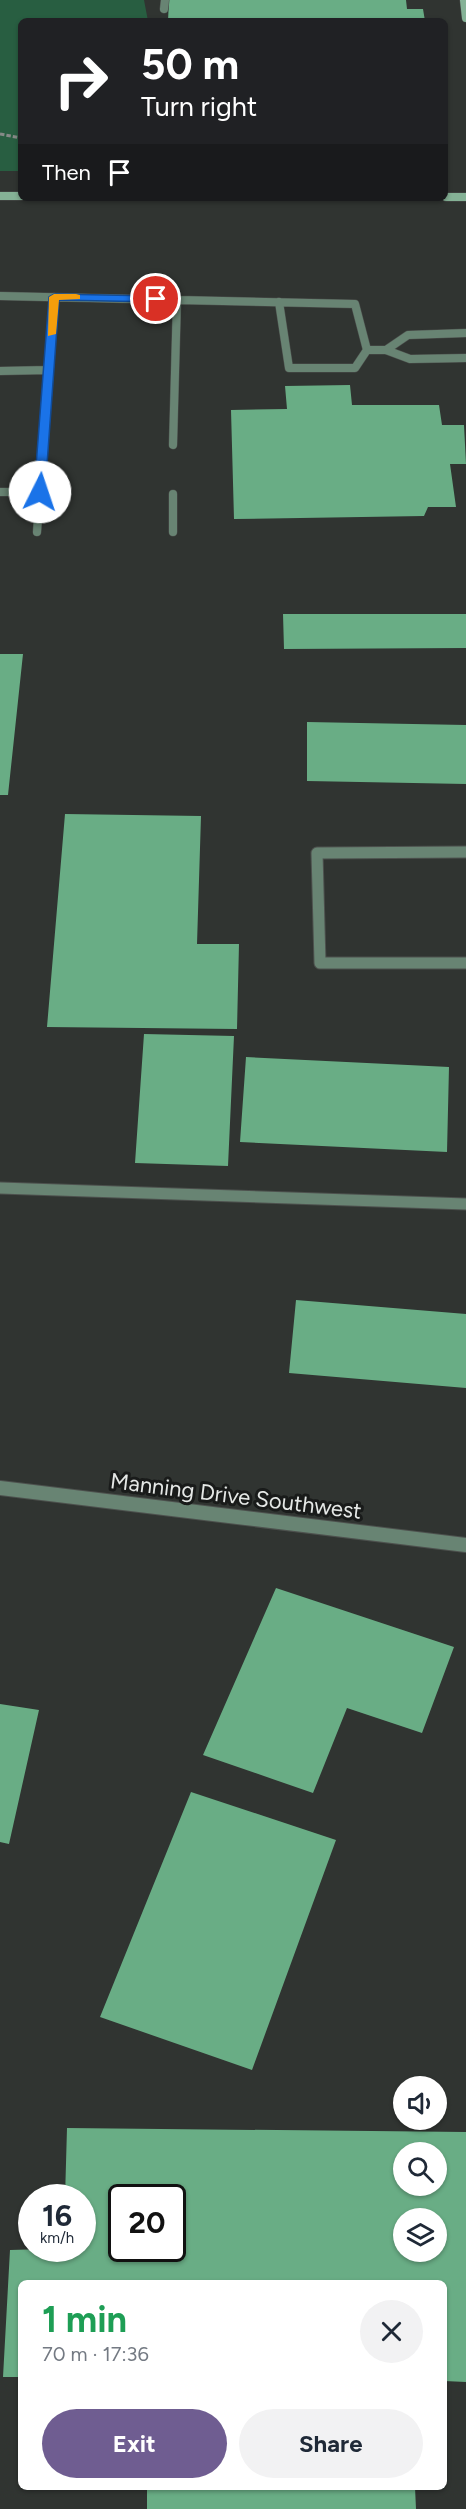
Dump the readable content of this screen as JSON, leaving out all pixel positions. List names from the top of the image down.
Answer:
{
  "streets": {
    "street": ["Manning Drive Southwest"]
  },
  "page": {
    "turn": ["50 m", "Turn right"],
    "then": "Then",
    "speed": "16 km/h",
    "limit": "20",
    "heading": ["1 min", "70 m · 17:36"],
    "buttons": ["Exit", "Share"]
  }
}
